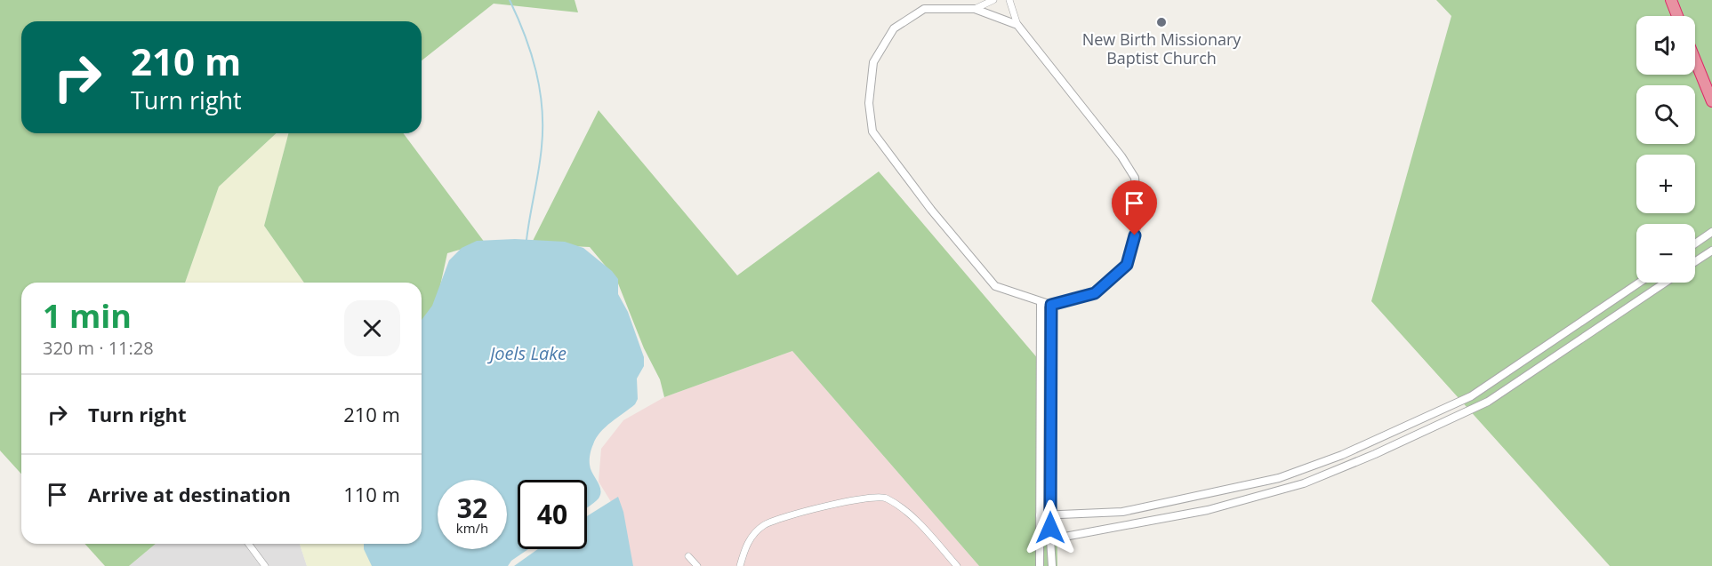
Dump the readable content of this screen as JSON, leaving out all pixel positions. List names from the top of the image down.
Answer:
{
  "water": ["Joels Lake"],
  "places": ["New Birth Missionary Baptist Church"],
  "page": {
    "map_buttons": ["+", "−"],
    "turn": ["210 m", "Turn right"],
    "heading": ["1 min", "320 m · 11:28"],
    "list": [
      {
        "name": "Turn right",
        "value": "210 m"
      },
      {
        "name": "Arrive at destination",
        "value": "110 m"
      }
    ],
    "speed": "32 km/h",
    "limit": "40"
  }
}
